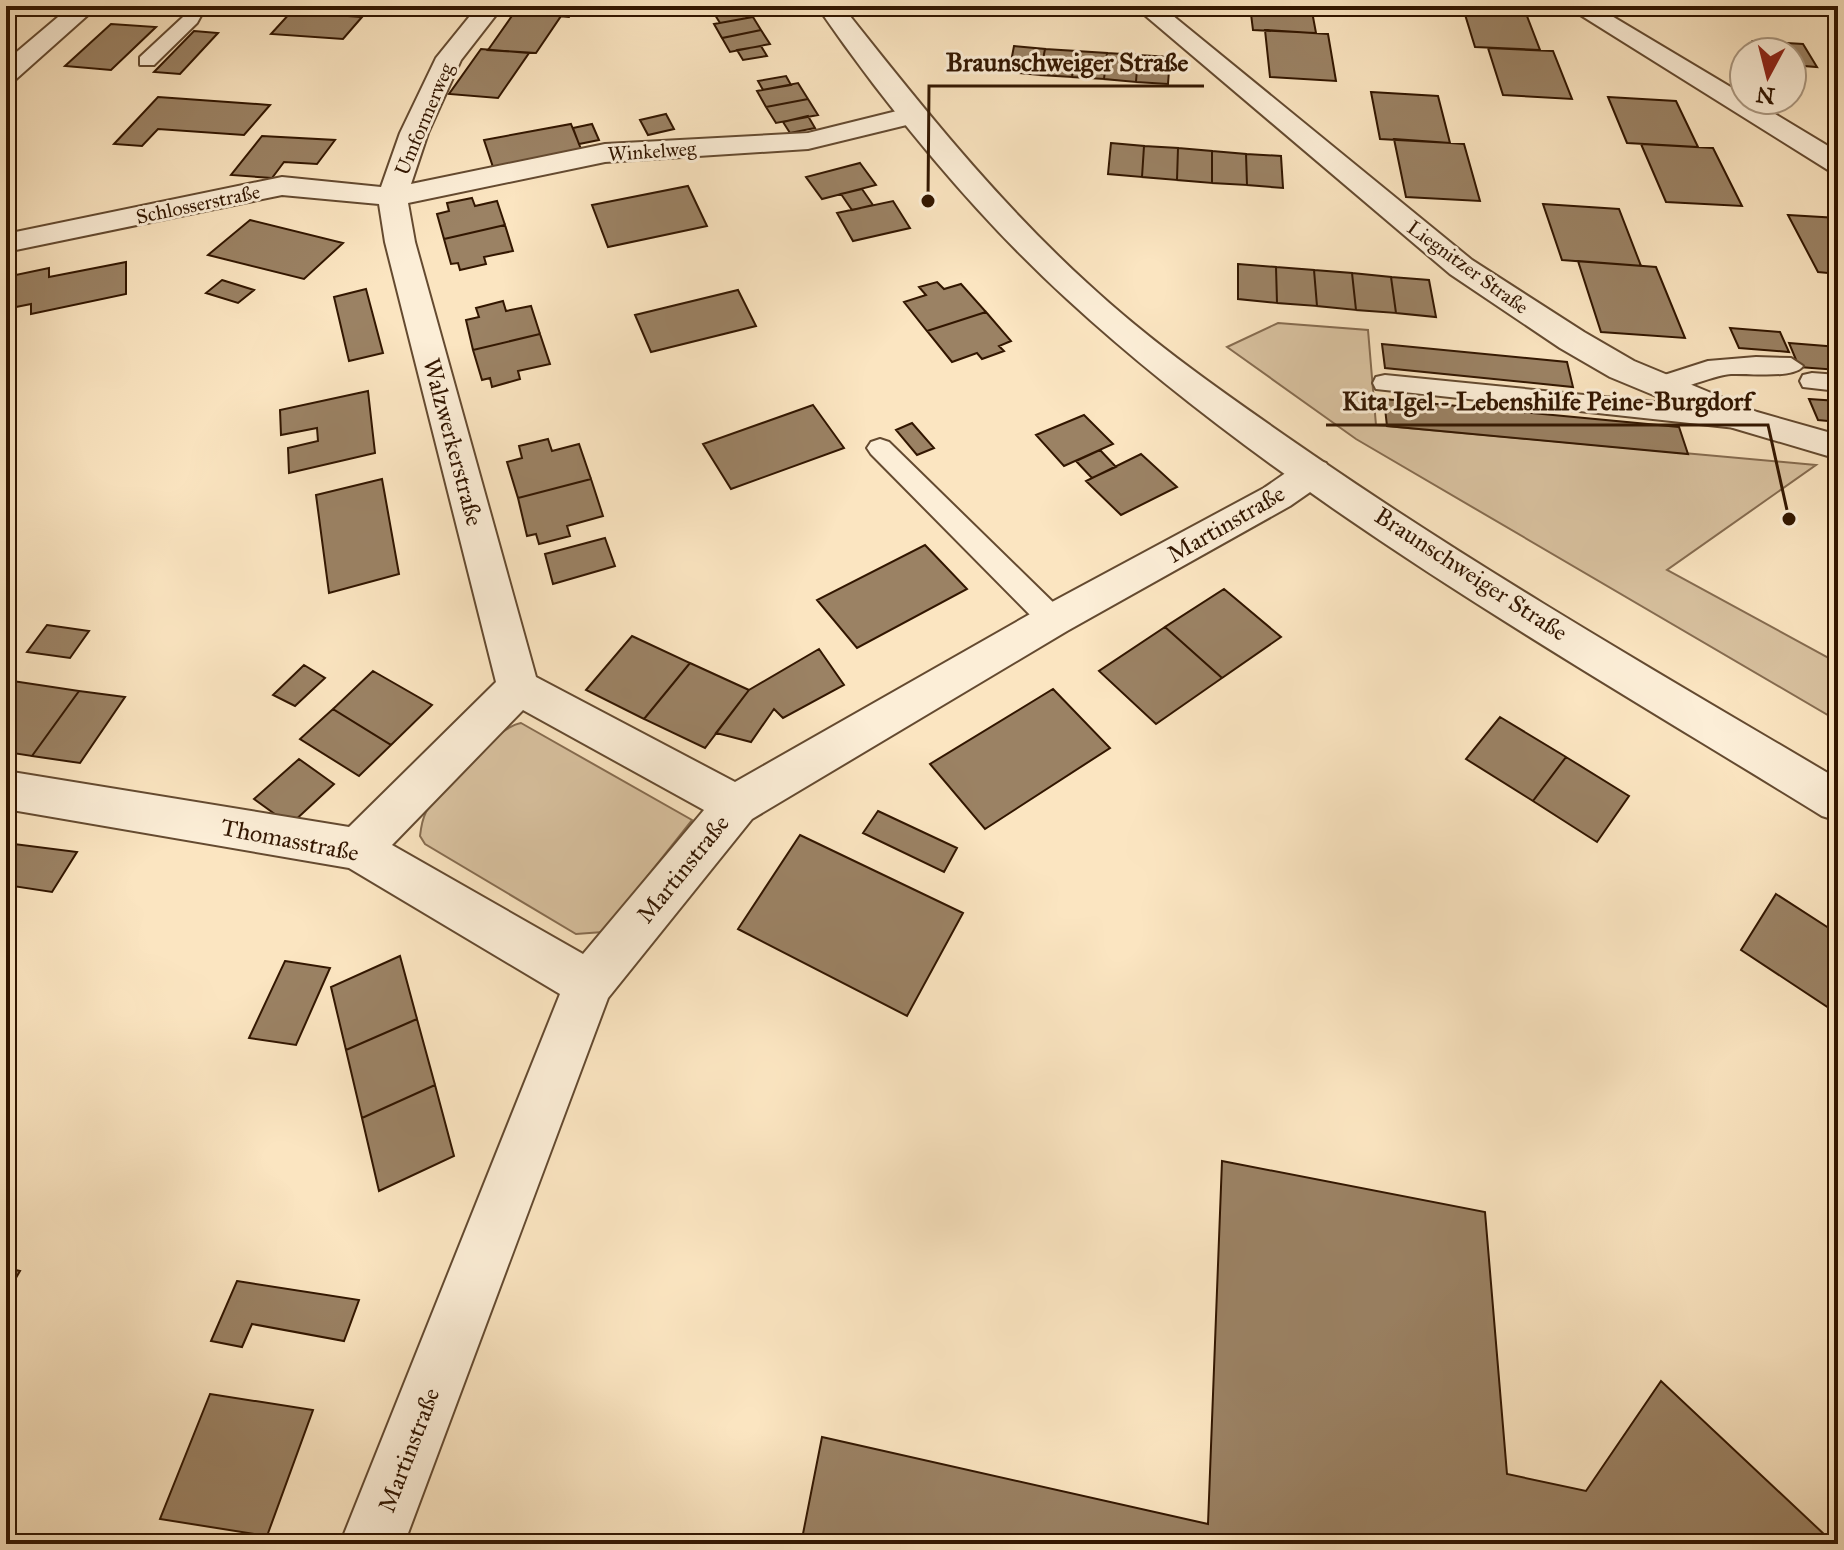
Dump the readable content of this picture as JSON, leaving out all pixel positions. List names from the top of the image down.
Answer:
{
  "streets": {
    "street": [
      "Umformerweg",
      "Winkelweg",
      "Schlosserstraße",
      "Liegnitzer Straße",
      "Walzwerkerstraße",
      "Martinstraße",
      "Braunschweiger Straße",
      "Thomasstraße"
    ]
  },
  "crossings": [
    ["Umformerweg", "Winkelweg"],
    ["Umformerweg", "Schlosserstraße"],
    ["Umformerweg", "Walzwerkerstraße"],
    ["Winkelweg", "Schlosserstraße"],
    ["Winkelweg", "Walzwerkerstraße"],
    ["Winkelweg", "Braunschweiger Straße"],
    ["Schlosserstraße", "Walzwerkerstraße"],
    ["Martinstraße", "Braunschweiger Straße"],
    ["Martinstraße", "Thomasstraße"]
  ],
  "places": ["Braunschweiger Straße", "Kita Igel - Lebenshilfe Peine-Burgdorf"],
  "north": "bottom"
}
